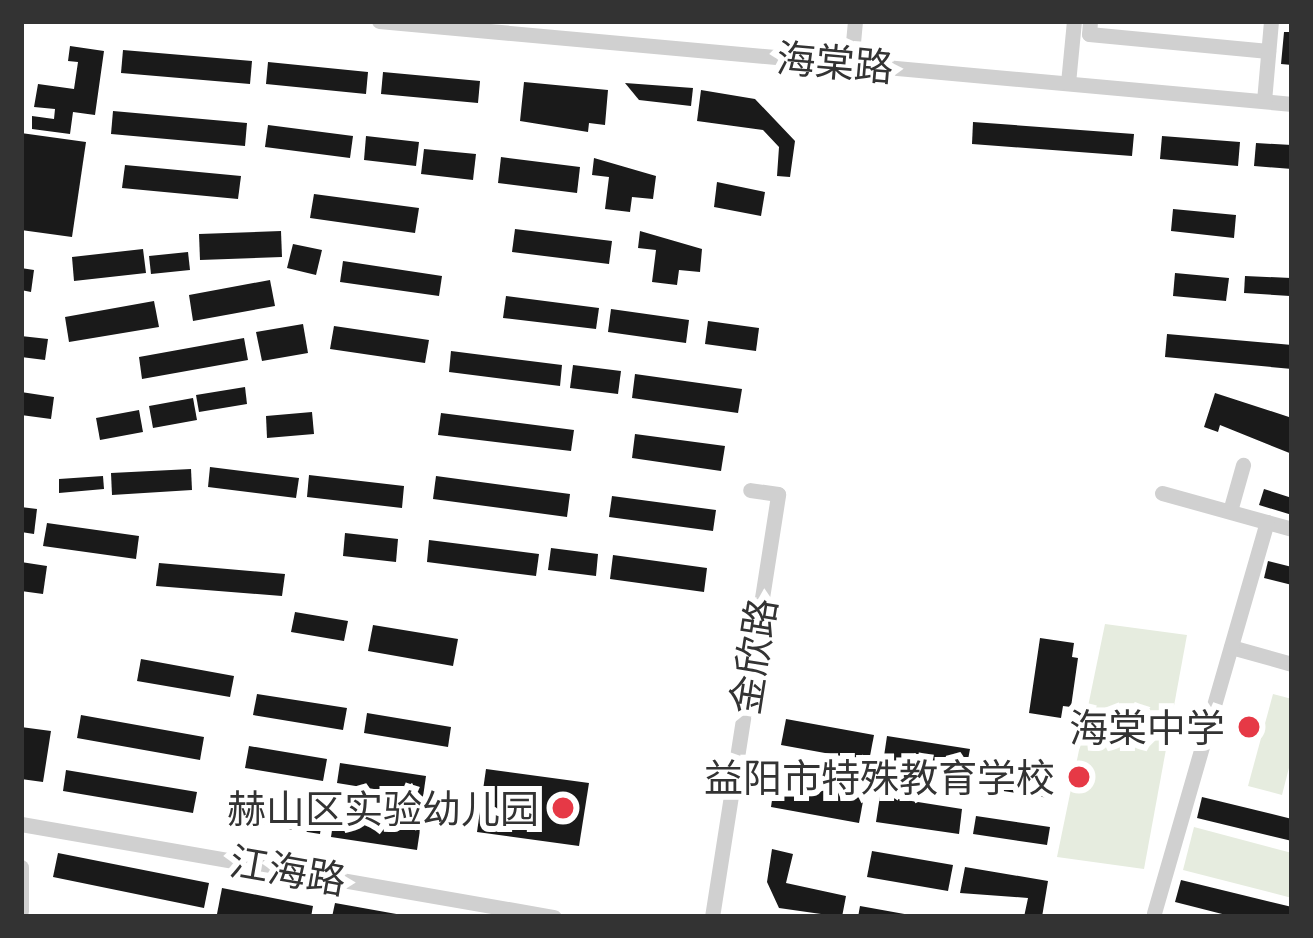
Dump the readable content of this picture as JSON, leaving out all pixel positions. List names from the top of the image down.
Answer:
{
  "streets": {
    "street": ["海棠路", "金欣路", "江海路"]
  },
  "places": ["海棠中学", "益阳市特殊教育学校", "赫山区实验幼儿园"]
}
